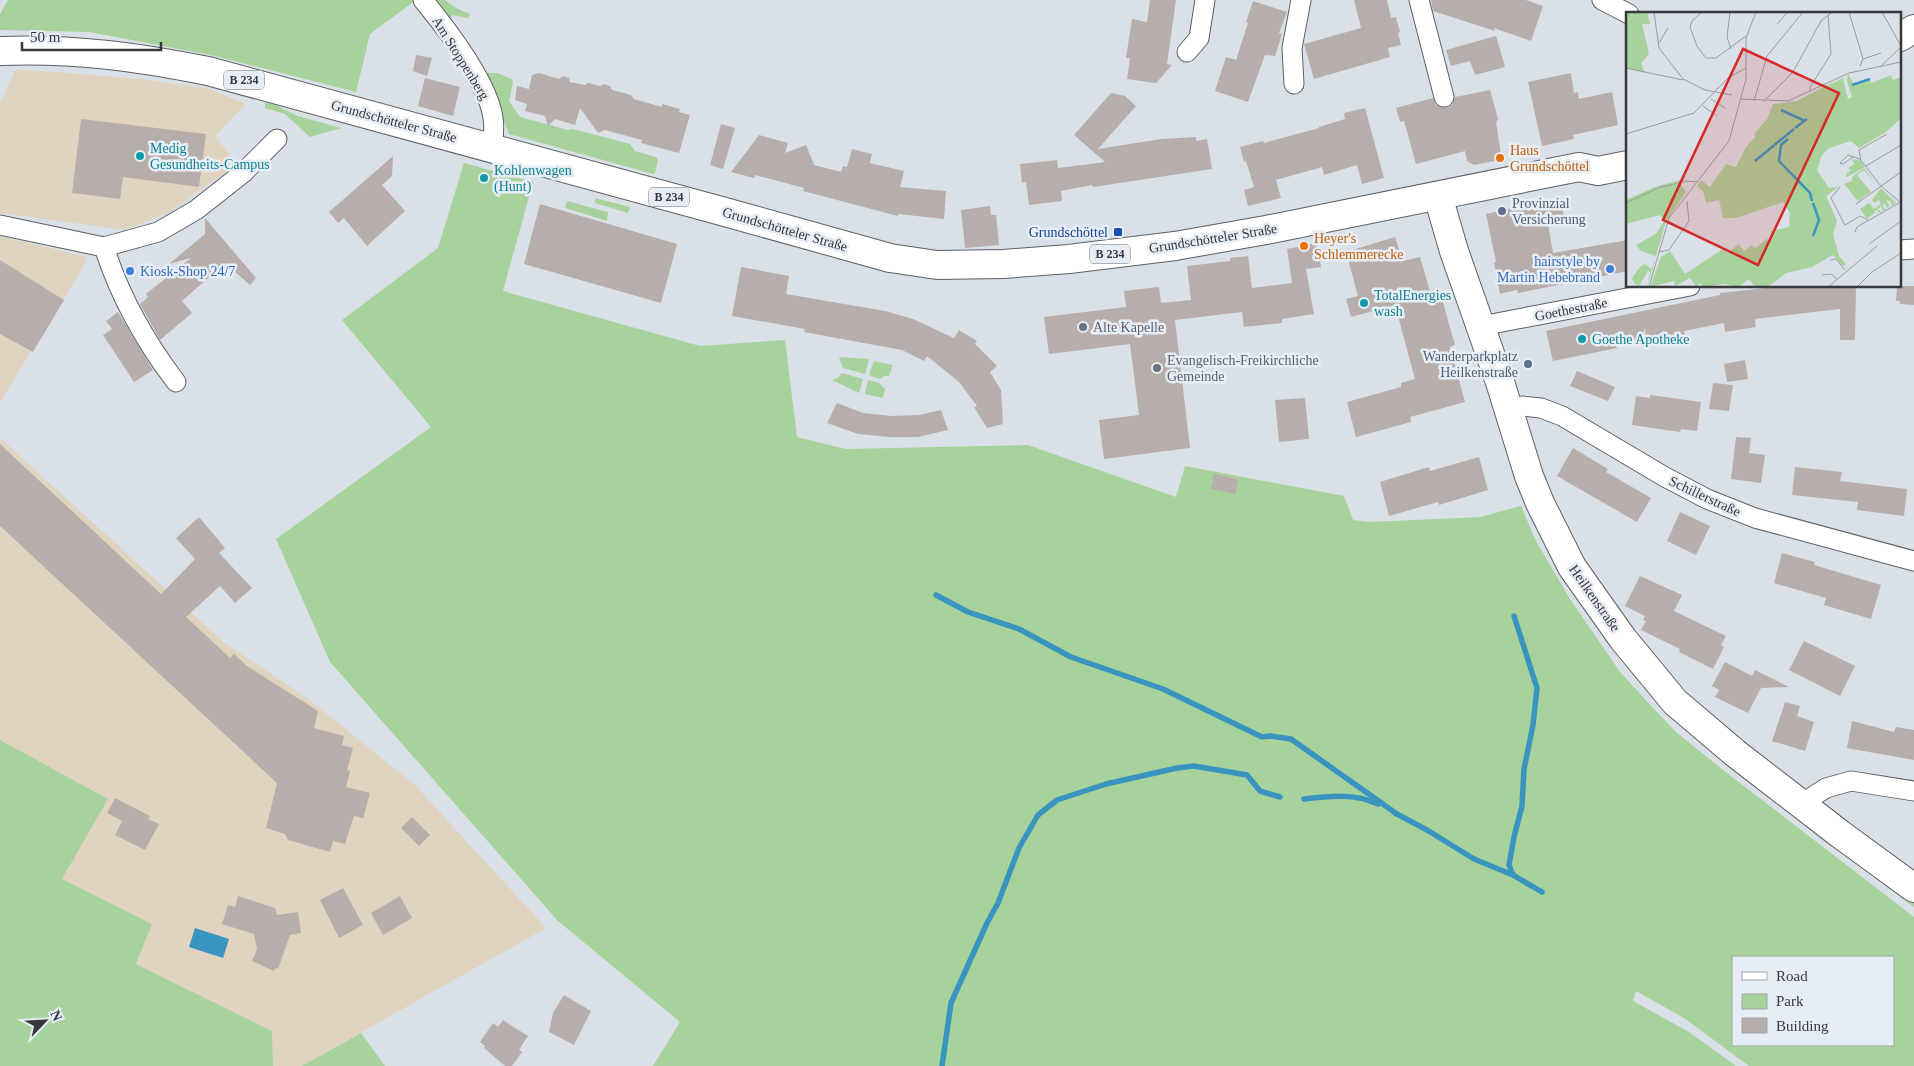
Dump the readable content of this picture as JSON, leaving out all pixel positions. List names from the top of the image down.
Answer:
{
  "streets": {
    "main road": ["B 234", "Grundschötteler Straße", "Heilkenstraße"],
    "street": ["Am Stoppenberg", "Goethestraße", "Schillerstraße"]
  },
  "crossings": [
    ["Am Stoppenberg", "Grundschötteler Straße"],
    ["Grundschötteler Straße", "Heilkenstraße"],
    ["Goethestraße", "Heilkenstraße"],
    ["Schillerstraße", "Heilkenstraße"]
  ],
  "places": {
    "other": [
      "Medig Gesundheits-Campus",
      "Haus Grundschöttel",
      "Kohlenwagen (Hunt)",
      "Provinzial Versicherung",
      "Heyer's Schlemmerecke",
      "hairstyle by Martin Hebebrand",
      "Kiosk-Shop 24/7",
      "TotalEnergies wash",
      "Alte Kapelle",
      "Goethe Apotheke",
      "Wanderparkplatz Heilkenstraße",
      "Evangelisch-Freikirchliche Gemeinde"
    ],
    "transit": ["Grundschöttel"]
  },
  "legend": ["Road", "Park", "Building"],
  "scale_bar": "50 m",
  "north": "top right"
}
